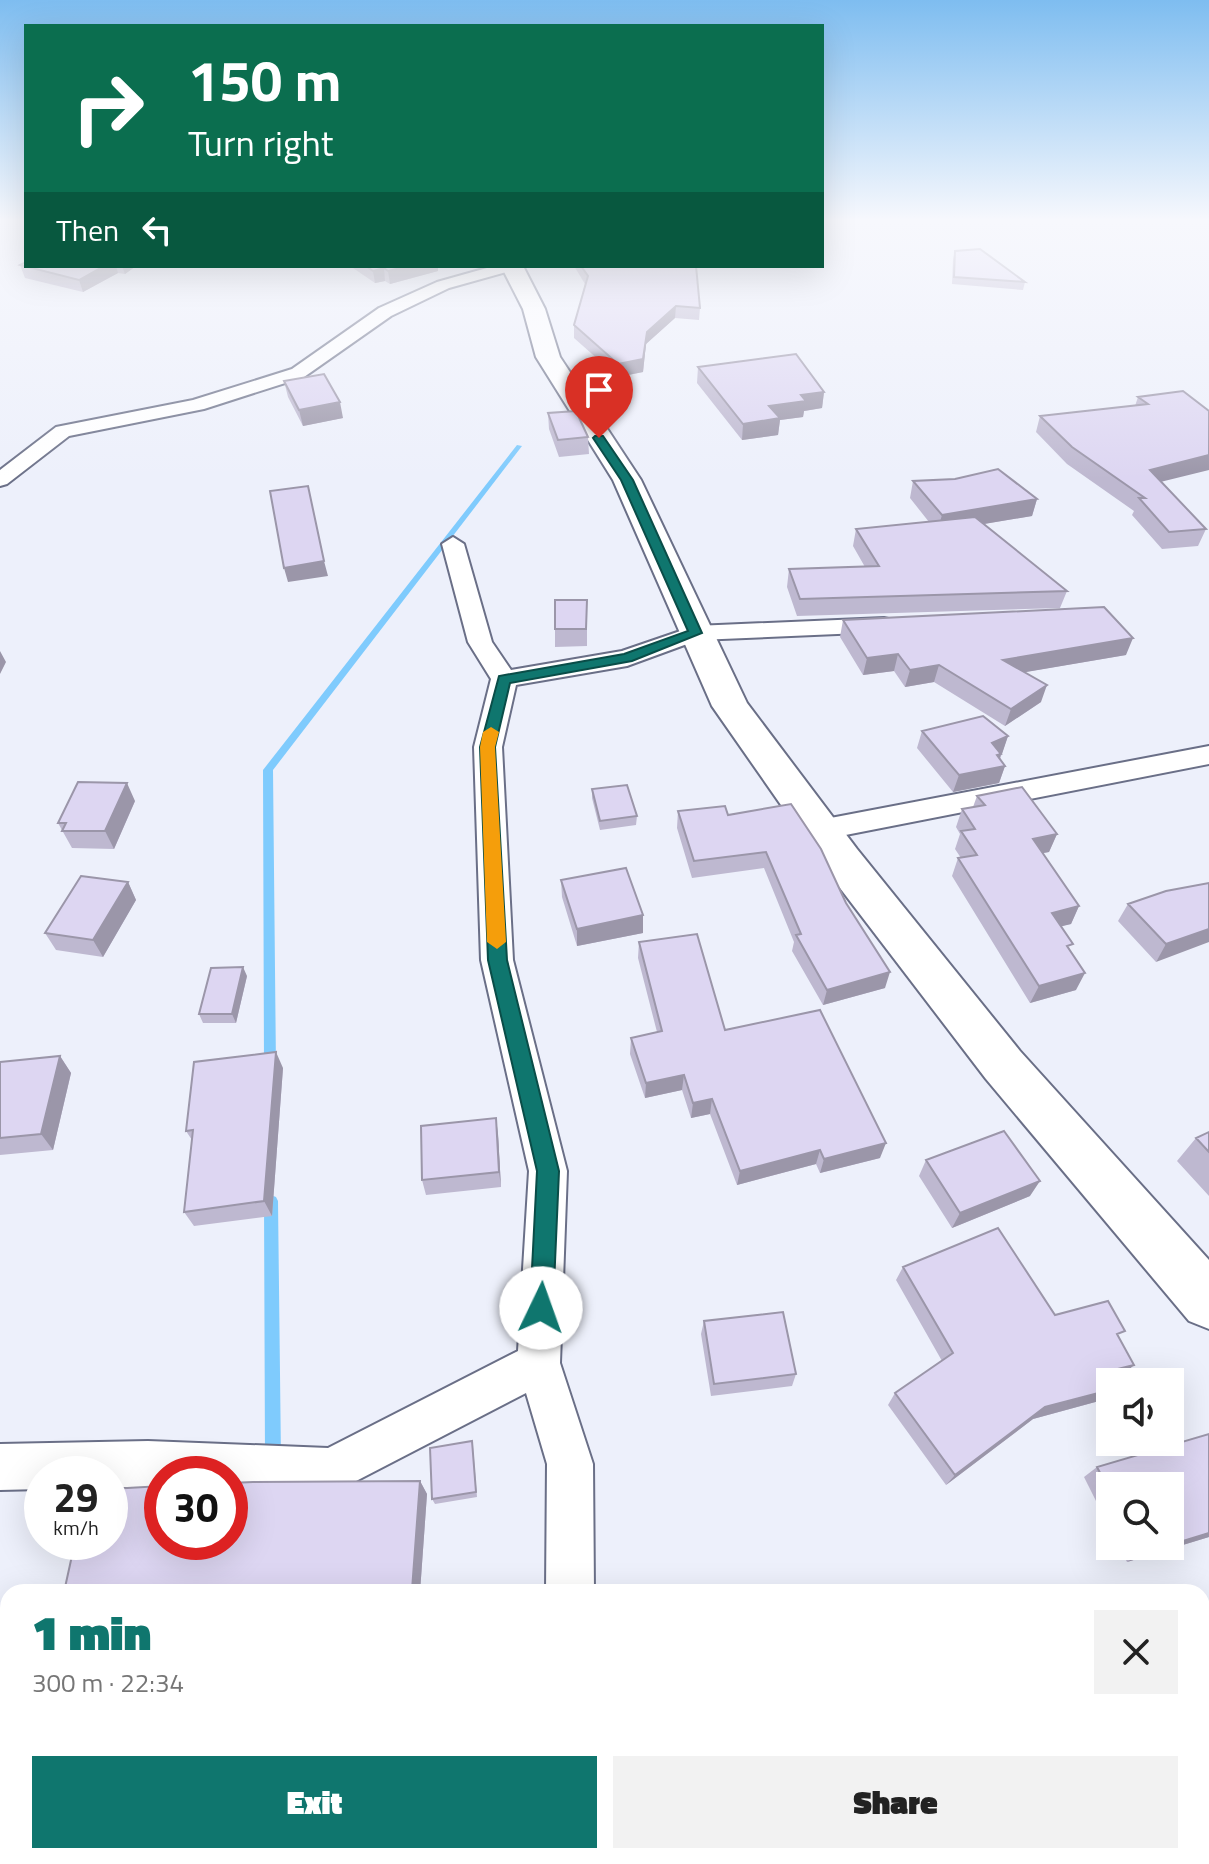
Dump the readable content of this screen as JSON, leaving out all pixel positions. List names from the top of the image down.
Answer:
{
  "page": {
    "turn": ["150 m", "Turn right"],
    "then": "Then",
    "speed": "29 km/h",
    "limit": "30",
    "heading": ["1 min", "300 m · 22:34"],
    "buttons": ["Exit", "Share"]
  }
}
